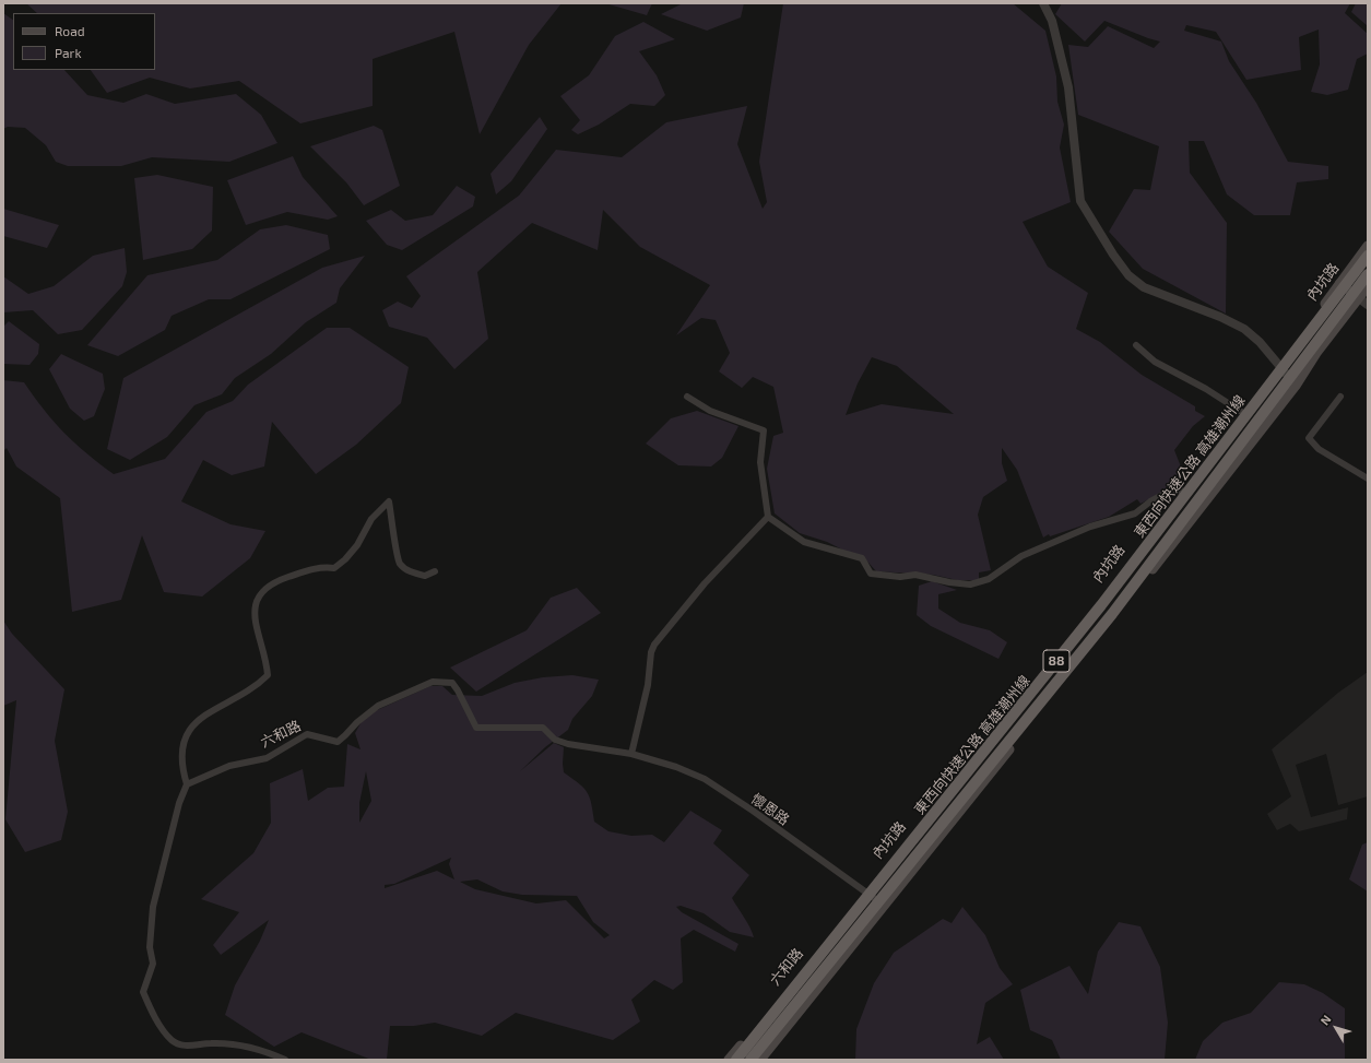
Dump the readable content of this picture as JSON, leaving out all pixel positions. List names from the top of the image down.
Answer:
{
  "streets": {
    "highway": ["東西向快速公路 高雄潮州線", "88"],
    "main road": ["內坑路", "六和路"],
    "street": ["懷恩路"]
  },
  "crossings": [
    ["內坑路", "六和路"],
    ["內坑路", "懷恩路"],
    ["六和路", "懷恩路"]
  ],
  "legend": ["Road", "Park"],
  "north": "top left"
}
